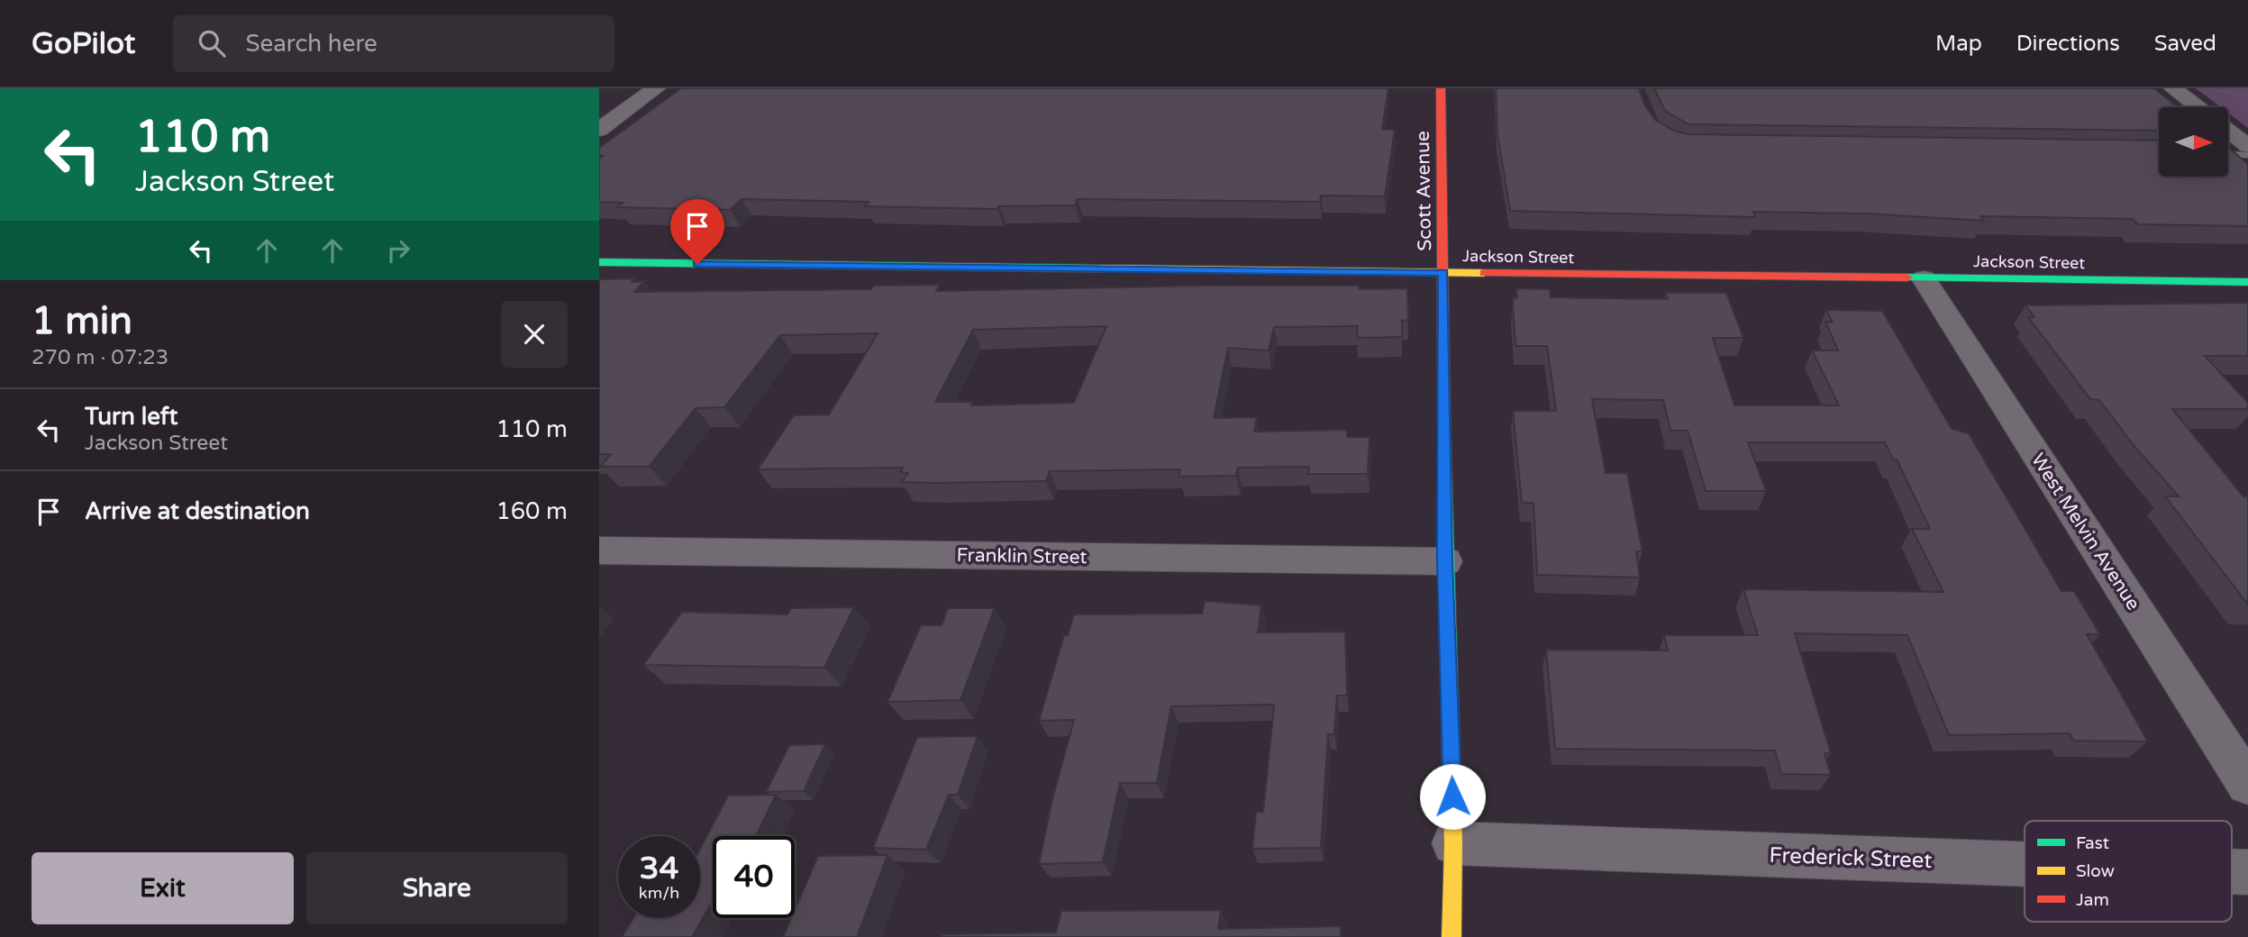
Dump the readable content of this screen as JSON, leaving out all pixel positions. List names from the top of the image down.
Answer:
{
  "streets": {
    "main road": ["Scott Avenue", "Jackson Street"],
    "street": ["West Melvin Avenue", "Franklin Street", "Frederick Street"]
  },
  "crossings": [
    ["Scott Avenue", "Jackson Street"],
    ["Scott Avenue", "Franklin Street"],
    ["Scott Avenue", "Frederick Street"],
    ["Jackson Street", "West Melvin Avenue"]
  ],
  "legend": ["Fast", "Slow", "Jam"],
  "north": "right",
  "page": {
    "header": "GoPilot",
    "search": "Search here",
    "nav": ["Map", "Directions", "Saved"],
    "turn": ["110 m", "Jackson Street"],
    "heading": ["1 min", "270 m · 07:23"],
    "list": [
      {
        "name": "Turn left",
        "note": "Jackson Street",
        "value": "110 m"
      },
      {
        "name": "Arrive at destination",
        "value": "160 m"
      }
    ],
    "speed": "34 km/h",
    "limit": "40",
    "buttons": ["Exit", "Share"]
  }
}
